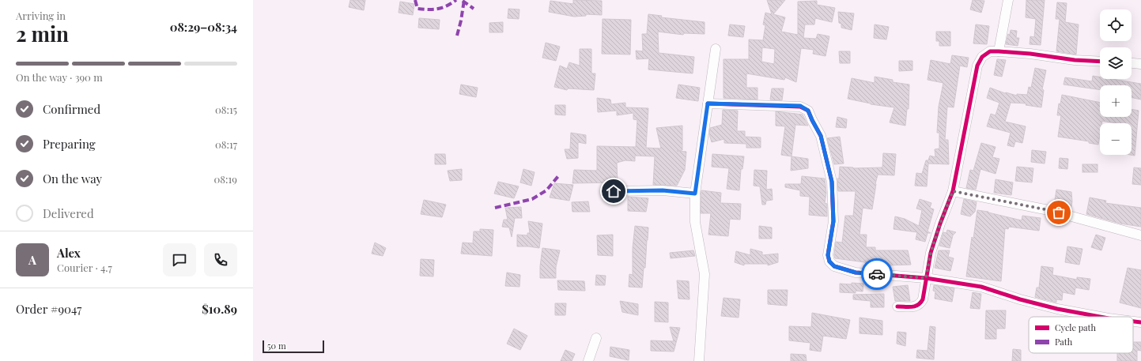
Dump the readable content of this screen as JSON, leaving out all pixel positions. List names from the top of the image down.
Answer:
{
  "legend": ["Cycle path", "Path"],
  "scale_bar": "50 m",
  "page": {
    "heading": ["2 min", "Arriving in", "08:29–08:34"],
    "panel": [
      "Alex",
      "Courier · 4.7",
      "Order #9047",
      "$10.89"
    ],
    "map_buttons": ["+", "−"],
    "bar": "On the way · 390 m",
    "list": [
      ["Confirmed", "08:15"],
      ["Preparing", "08:17"],
      ["On the way", "08:19"],
      "Delivered"
    ],
    "round": "A",
    "scale": "50 m"
  }
}
